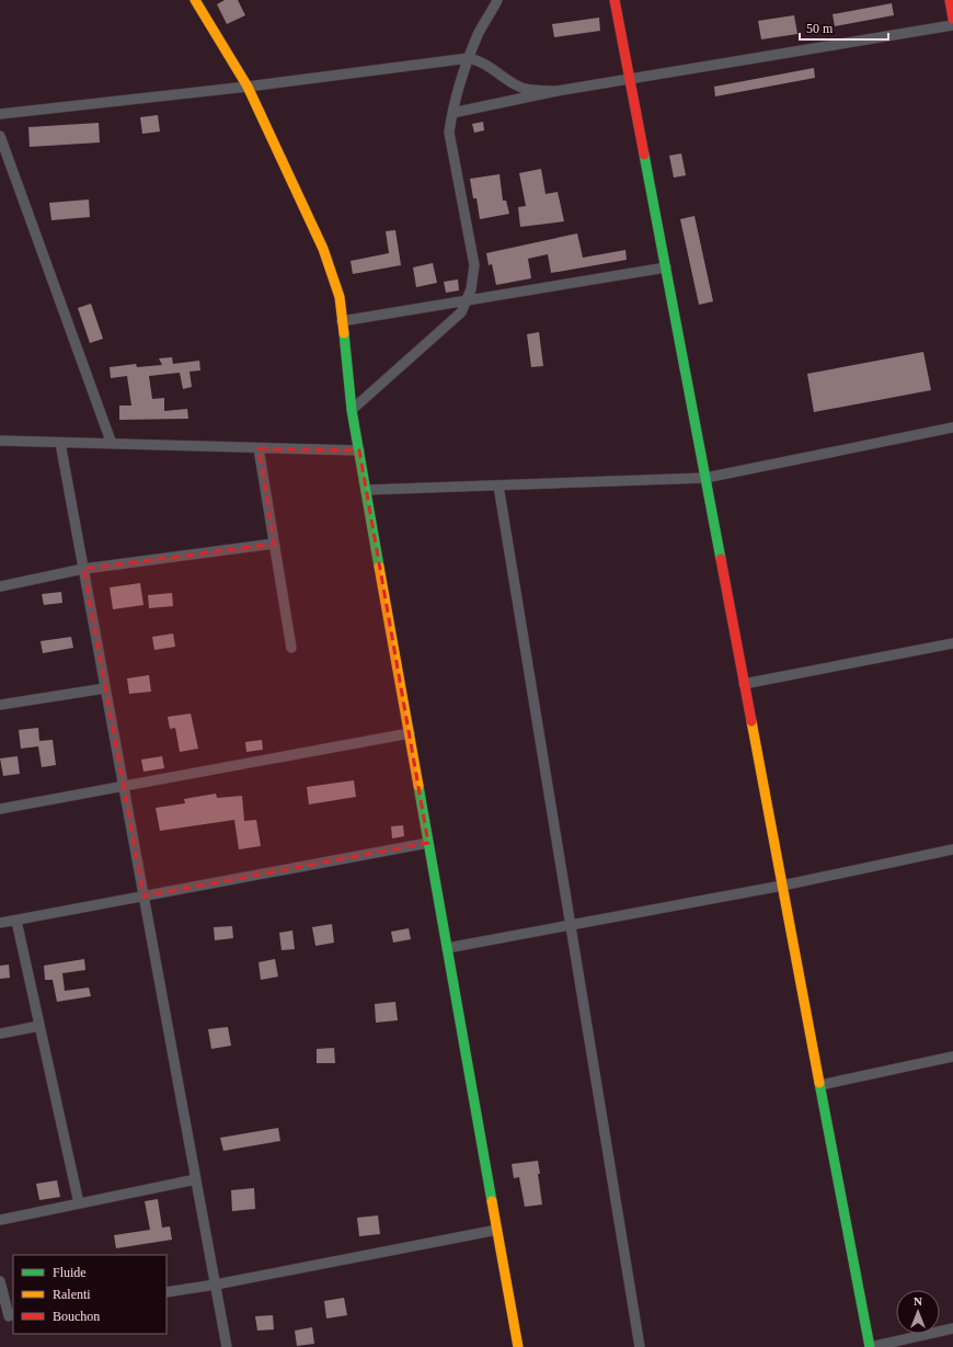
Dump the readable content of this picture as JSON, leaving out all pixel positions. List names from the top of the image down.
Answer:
{
  "legend": ["Fluide", "Ralenti", "Bouchon"],
  "scale_bar": "50 m",
  "north": "top"
}
